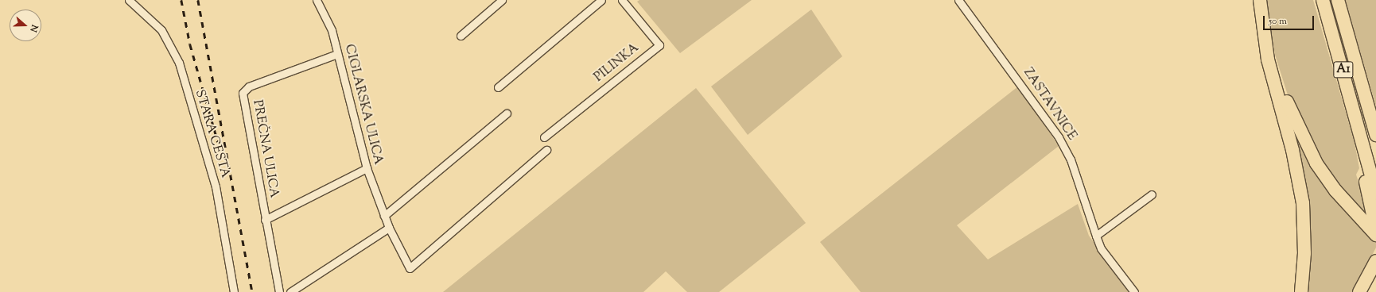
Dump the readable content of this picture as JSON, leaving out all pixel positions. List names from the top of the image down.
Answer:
{
  "streets": {
    "highway": ["A1"],
    "street": [
      "PILINKA",
      "CIGLARSKA ULICA",
      "ZASTAVNICE",
      "STARA CESTA",
      "PREČNA ULICA"
    ]
  },
  "crossings": [
    ["CIGLARSKA ULICA", "PREČNA ULICA"]
  ],
  "scale_bar": "50 m",
  "north": "right"
}
